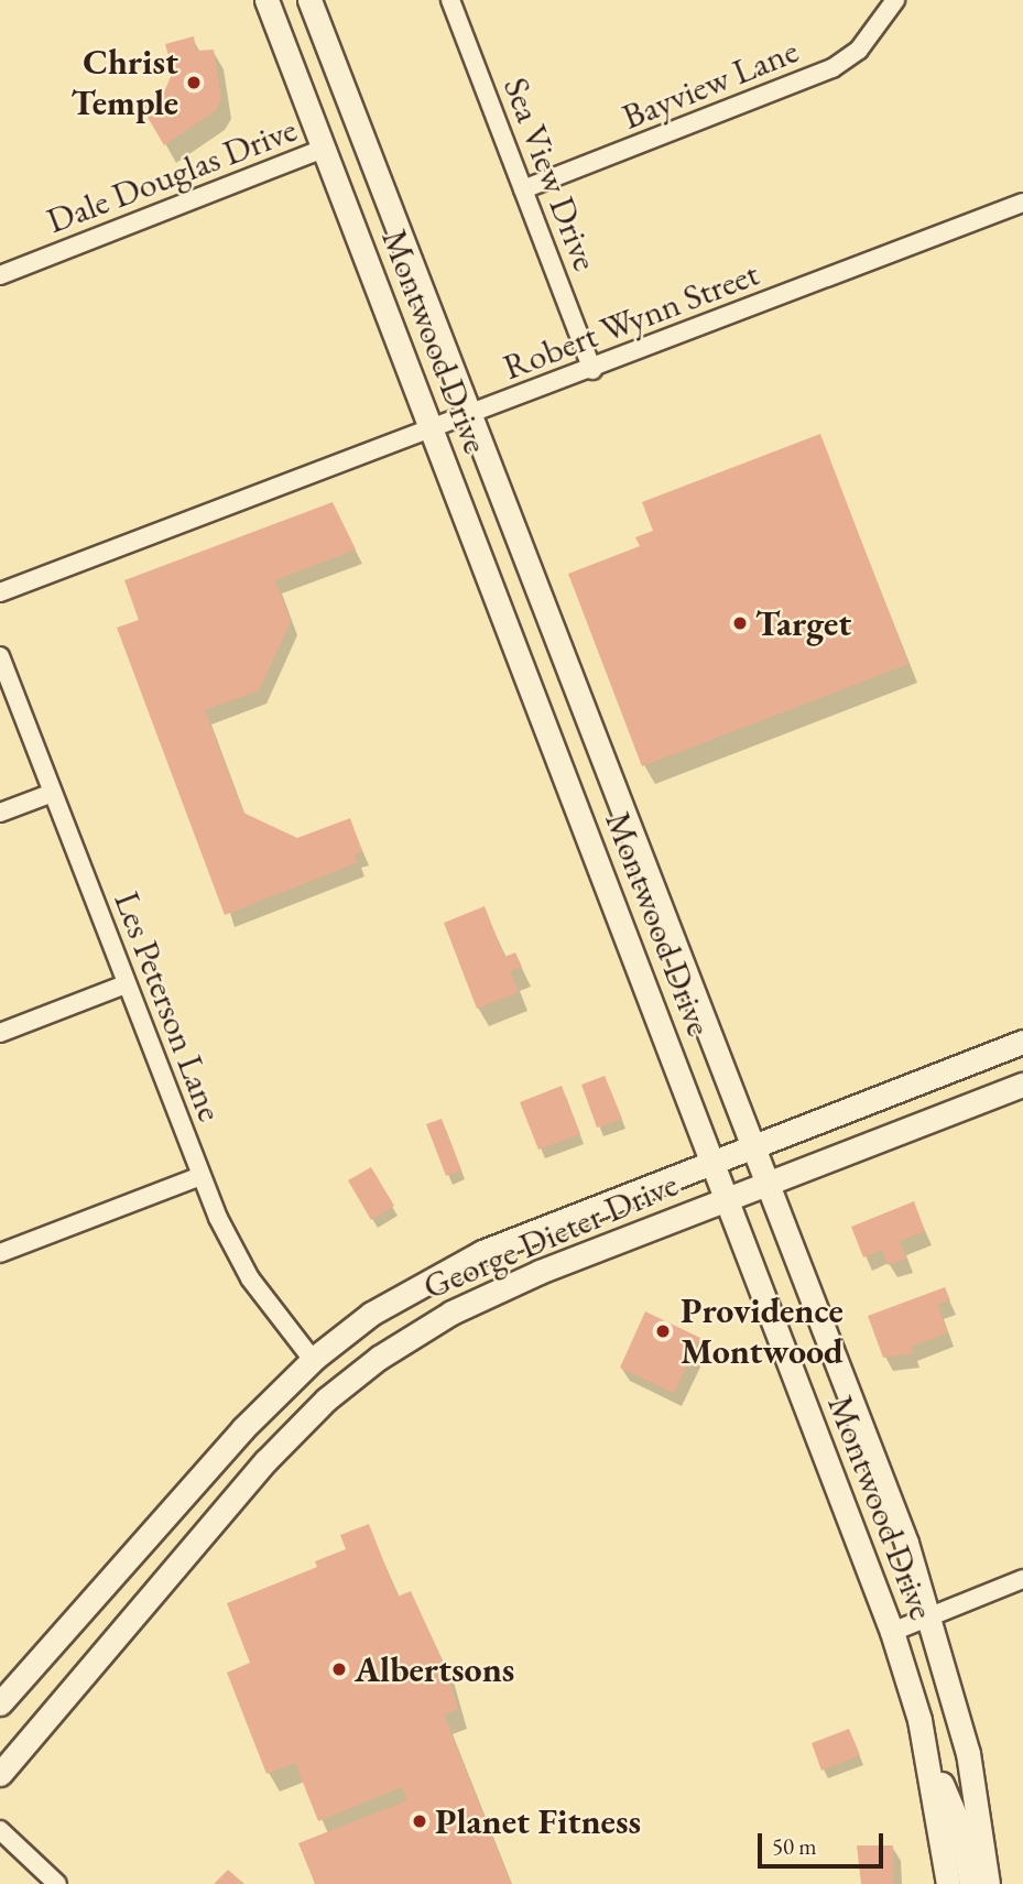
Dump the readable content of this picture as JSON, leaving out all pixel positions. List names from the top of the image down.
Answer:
{
  "streets": {
    "main road": ["Montwood Drive", "George Dieter Drive"],
    "street": [
      "Bayview Lane",
      "Sea View Drive",
      "Dale Douglas Drive",
      "Robert Wynn Street",
      "Les Peterson Lane"
    ]
  },
  "crossings": [
    ["Bayview Lane", "Sea View Drive"],
    ["Sea View Drive", "Robert Wynn Street"],
    ["Dale Douglas Drive", "Montwood Drive"],
    ["Robert Wynn Street", "Montwood Drive"],
    ["Montwood Drive", "George Dieter Drive"],
    ["Les Peterson Lane", "George Dieter Drive"]
  ],
  "places": [
    "Christ Temple",
    "Target",
    "Providence Montwood",
    "Albertsons",
    "Planet Fitness"
  ],
  "scale_bar": "50 m"
}
